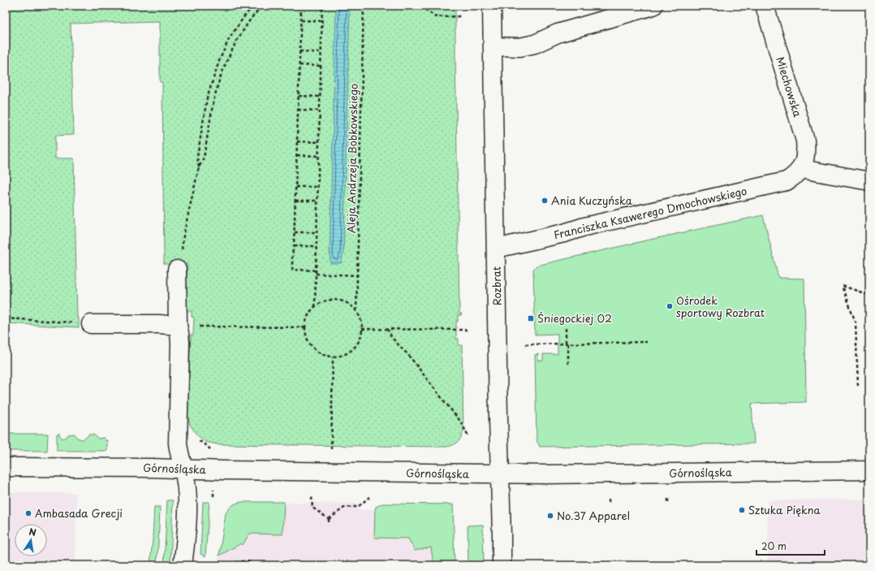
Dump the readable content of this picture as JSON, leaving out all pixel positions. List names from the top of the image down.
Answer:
{
  "streets": {
    "street": [
      "Miechowska",
      "Franciszka Ksawerego Dmochowskiego",
      "Rozbrat",
      "Górnośląska"
    ],
    "path": ["Aleja Andrzeja Bobkowskiego"]
  },
  "crossings": [
    ["Miechowska", "Franciszka Ksawerego Dmochowskiego"],
    ["Franciszka Ksawerego Dmochowskiego", "Rozbrat"],
    ["Rozbrat", "Górnośląska"]
  ],
  "places": {
    "other": [
      "Ania Kuczyńska",
      "Ośrodek sportowy Rozbrat",
      "Sztuka Piękna",
      "Ambasada Grecji",
      "No.37 Apparel"
    ],
    "transit": ["Śniegockiej 02"]
  },
  "scale_bar": "20 m",
  "north": "top"
}
